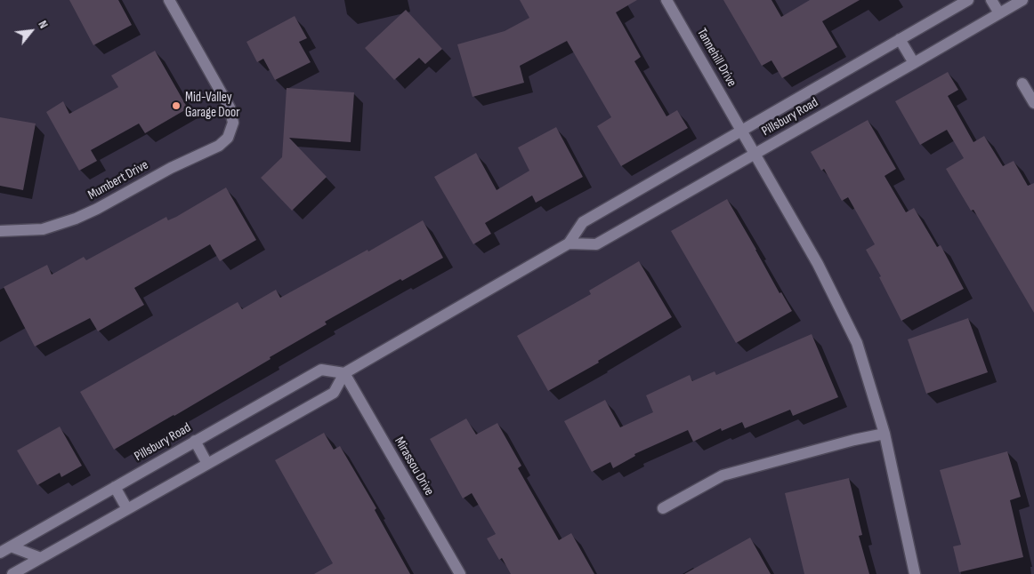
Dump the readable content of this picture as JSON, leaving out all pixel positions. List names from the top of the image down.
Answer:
{
  "streets": {
    "street": [
      "Tannehill Drive",
      "Pillsbury Road",
      "Mumbert Drive",
      "Mirassou Drive"
    ]
  },
  "crossings": [
    ["Tannehill Drive", "Pillsbury Road"],
    ["Pillsbury Road", "Mirassou Drive"]
  ],
  "places": ["Mid-Valley Garage Door"],
  "north": "top right"
}
